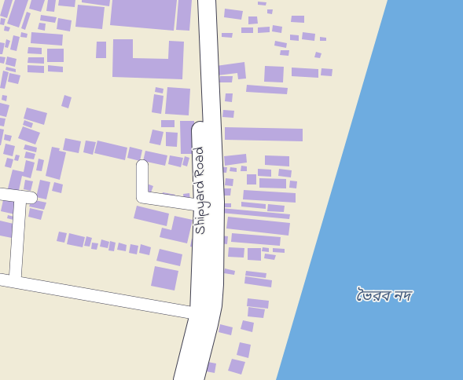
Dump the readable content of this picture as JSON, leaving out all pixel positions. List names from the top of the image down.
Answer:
{
  "streets": {
    "main road": ["Shipyard Road"]
  },
  "water": ["ভৈরব নদ"]
}
